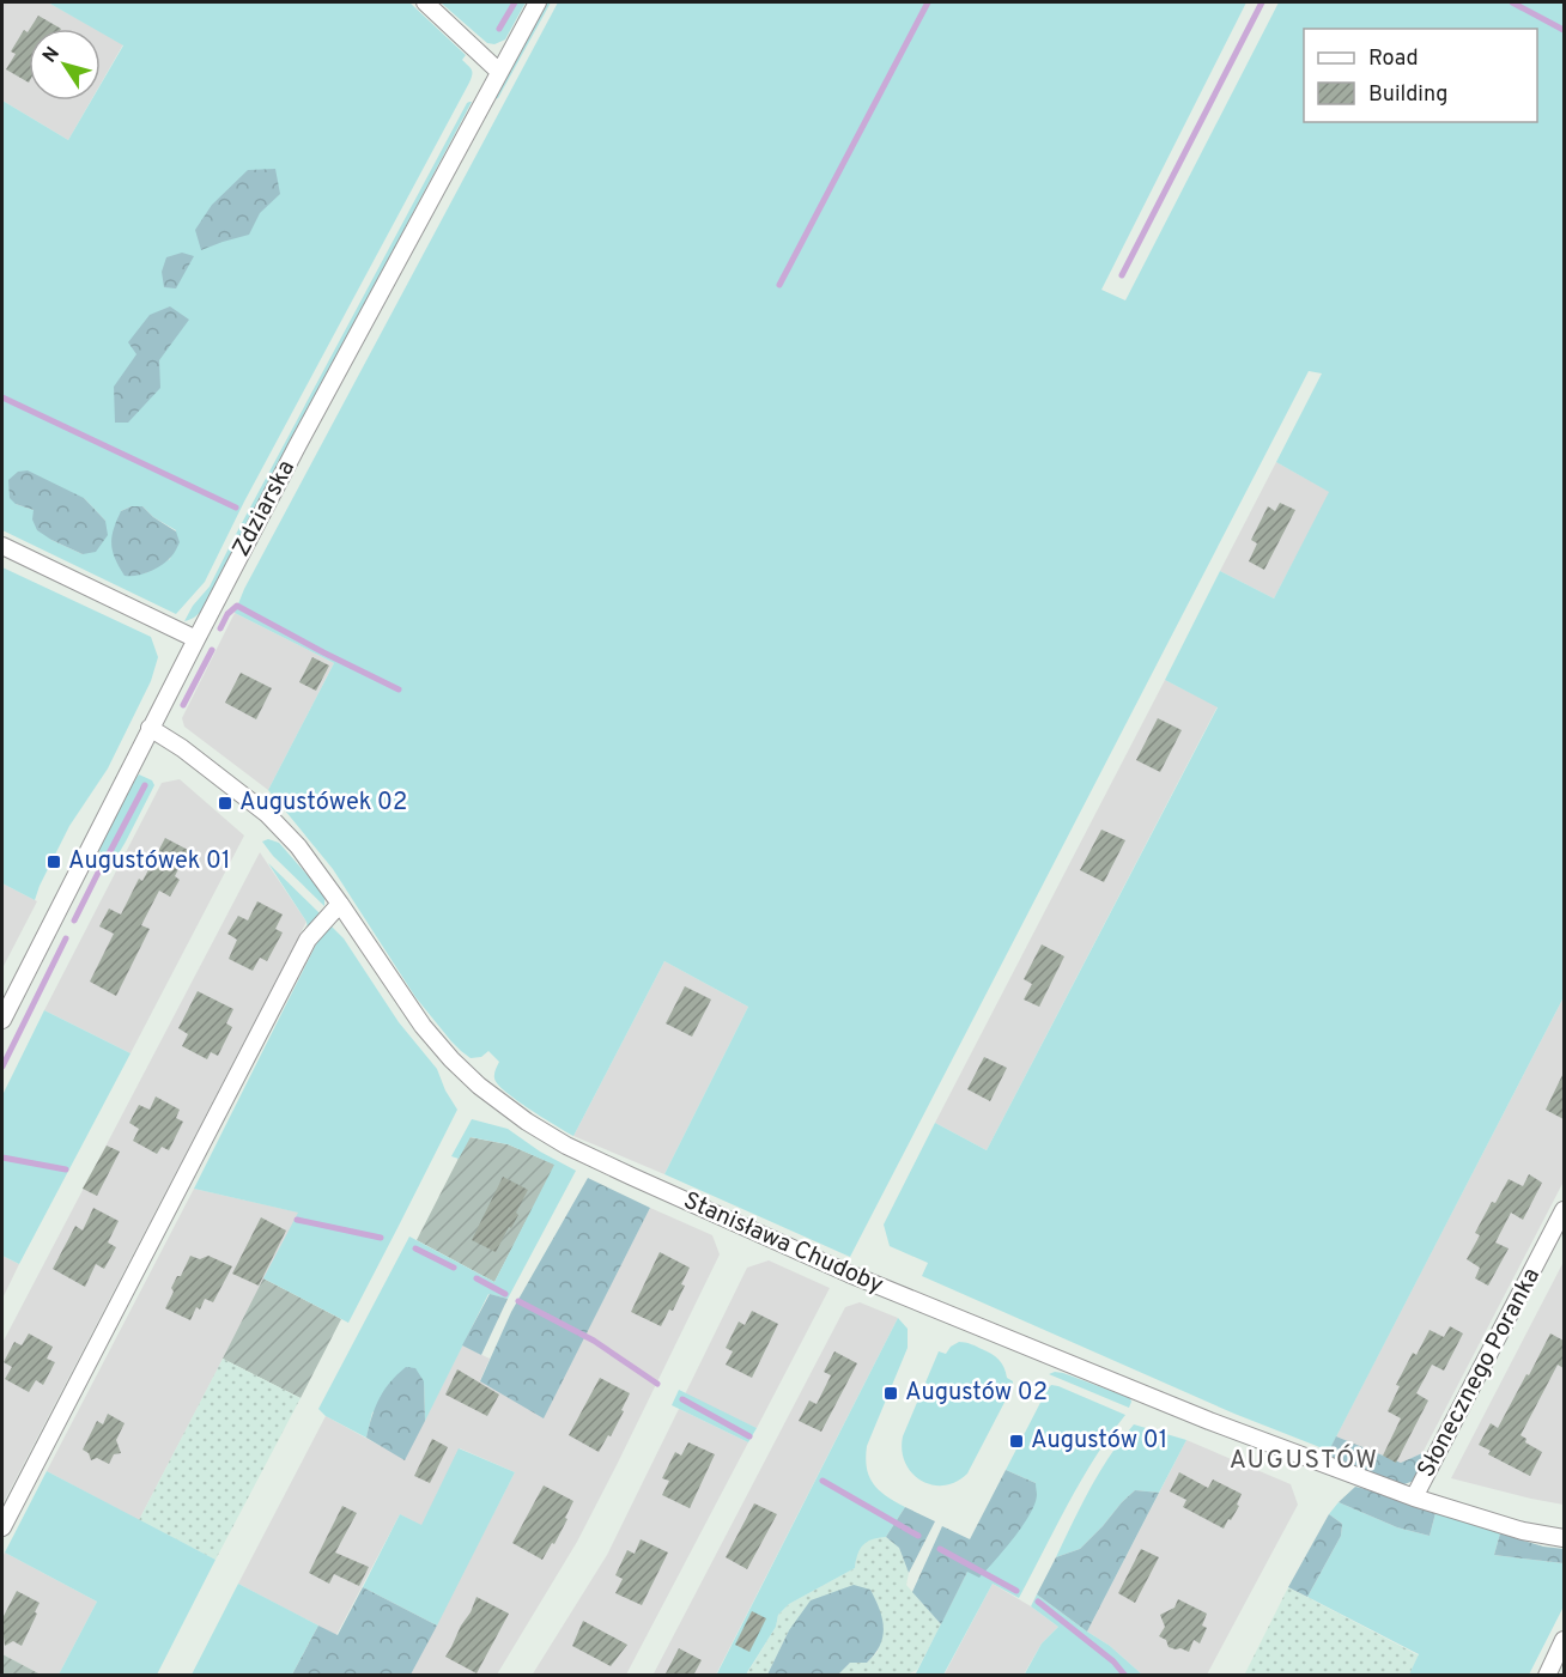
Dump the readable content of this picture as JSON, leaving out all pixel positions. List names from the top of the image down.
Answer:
{
  "streets": {
    "street": ["Zdziarska", "Stanisława Chudoby", "Słonecznego Poranka"]
  },
  "crossings": [
    ["Zdziarska", "Stanisława Chudoby"],
    ["Stanisława Chudoby", "Słonecznego Poranka"]
  ],
  "districts": ["AUGUSTÓW"],
  "places": {
    "transit": [
      "Augustówek 02",
      "Augustówek 01",
      "Augustów 02",
      "Augustów 01"
    ]
  },
  "legend": ["Road", "Building"],
  "north": "top left"
}
